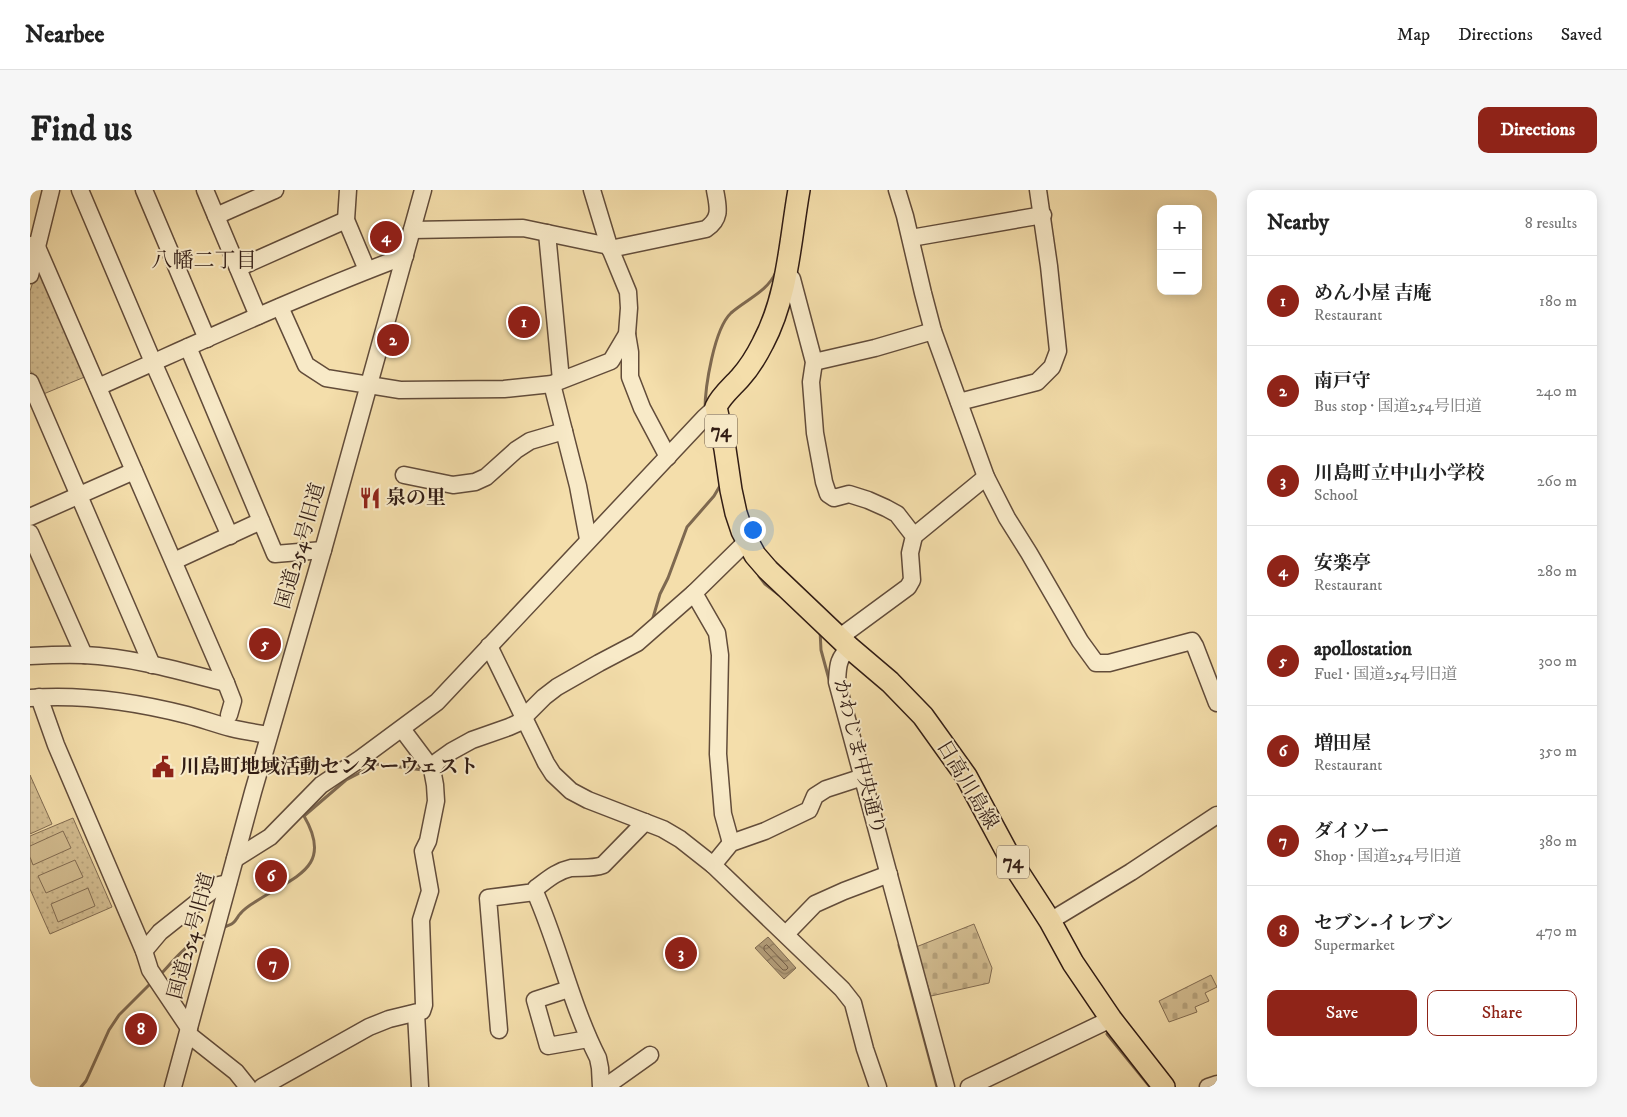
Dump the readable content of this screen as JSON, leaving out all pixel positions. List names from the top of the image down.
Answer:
{
  "streets": {
    "main road": ["74", "日高川島線"],
    "street": ["国道254号旧道", "かわじま中央通り"]
  },
  "crossings": [
    ["74", "かわじま中央通り"],
    ["74", "日高川島線"],
    ["かわじま中央通り", "日高川島線"]
  ],
  "districts": ["八幡二丁目"],
  "places": {
    "restaurant": ["泉の里"],
    "public building": ["川島町地域活動センターウェスト"]
  },
  "page": {
    "header": "Nearbee",
    "nav": ["Map", "Directions", "Saved"],
    "buttons": [
      "Directions",
      ["Save", "Share"]
    ],
    "title": "Find us",
    "heading": ["Nearby", "8 results"],
    "map_buttons": ["+", "−"],
    "pins": [
      "4",
      "1",
      "2",
      "5",
      "6",
      "3",
      "7",
      "8"
    ],
    "list": [
      {
        "mark": "1",
        "name": "めん小屋 吉庵",
        "note": "Restaurant",
        "value": "180 m"
      },
      {
        "mark": "2",
        "name": "南戸守",
        "note": "Bus stop · 国道254号旧道",
        "value": "240 m"
      },
      {
        "mark": "3",
        "name": "川島町立中山小学校",
        "note": "School",
        "value": "260 m"
      },
      {
        "mark": "4",
        "name": "安楽亭",
        "note": "Restaurant",
        "value": "280 m"
      },
      {
        "mark": "5",
        "name": "apollostation",
        "note": "Fuel · 国道254号旧道",
        "value": "300 m"
      },
      {
        "mark": "6",
        "name": "増田屋",
        "note": "Restaurant",
        "value": "350 m"
      },
      {
        "mark": "7",
        "name": "ダイソー",
        "note": "Shop · 国道254号旧道",
        "value": "380 m"
      },
      {
        "mark": "8",
        "name": "セブン-イレブン",
        "note": "Supermarket",
        "value": "470 m"
      }
    ]
  }
}
